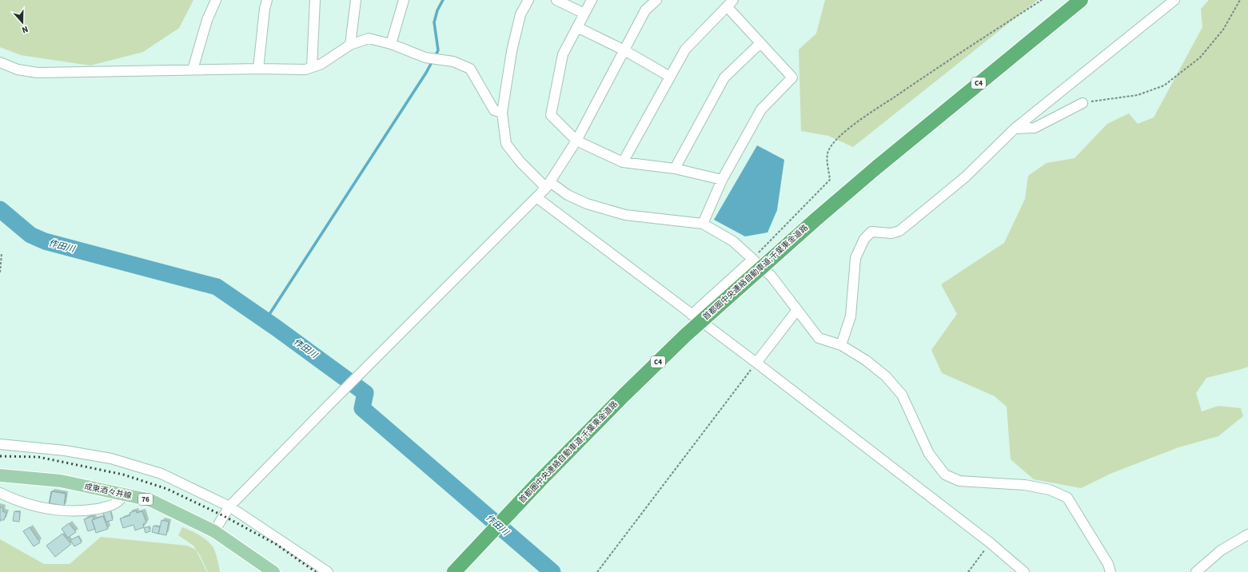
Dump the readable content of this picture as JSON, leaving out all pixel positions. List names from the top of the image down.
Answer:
{
  "streets": {
    "highway": ["C4", "首都圏中央連絡自動車道;千葉東金道路"],
    "main road": ["成東酒々井線", "76"]
  },
  "water": ["作田川"],
  "north": "bottom"
}
